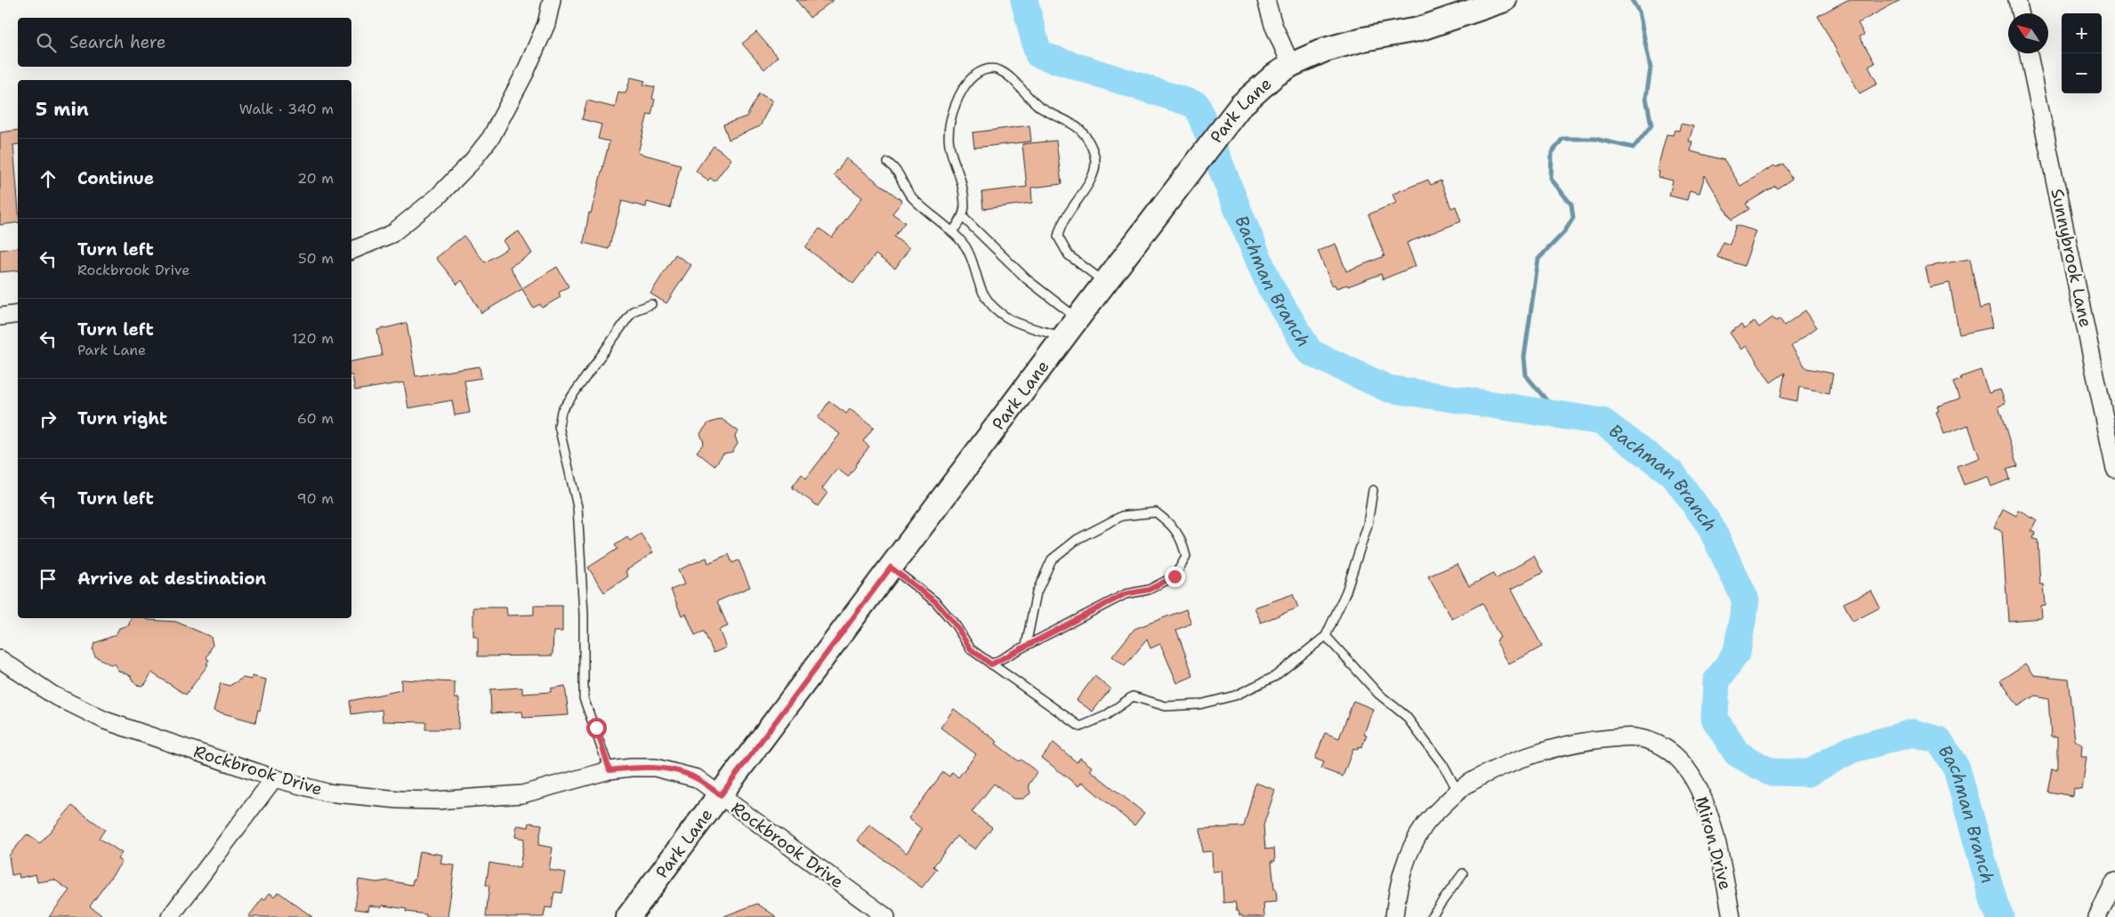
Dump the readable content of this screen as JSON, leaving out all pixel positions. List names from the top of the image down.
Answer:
{
  "streets": {
    "street": [
      "Park Lane",
      "Sunnybrook Lane",
      "Rockbrook Drive",
      "Miron Drive"
    ]
  },
  "crossings": [
    ["Park Lane", "Rockbrook Drive"]
  ],
  "water": ["Bachman Branch"],
  "north": "top left",
  "page": {
    "map_buttons": ["+", "−"],
    "search": "Search here",
    "heading": ["5 min", "Walk · 340 m"],
    "list": [
      ["Continue", "20 m"],
      ["Turn left", "Rockbrook Drive", "50 m"],
      ["Turn left", "Park Lane", "120 m"],
      ["Turn right", "60 m"],
      ["Turn left", "90 m"],
      "Arrive at destination"
    ]
  }
}
